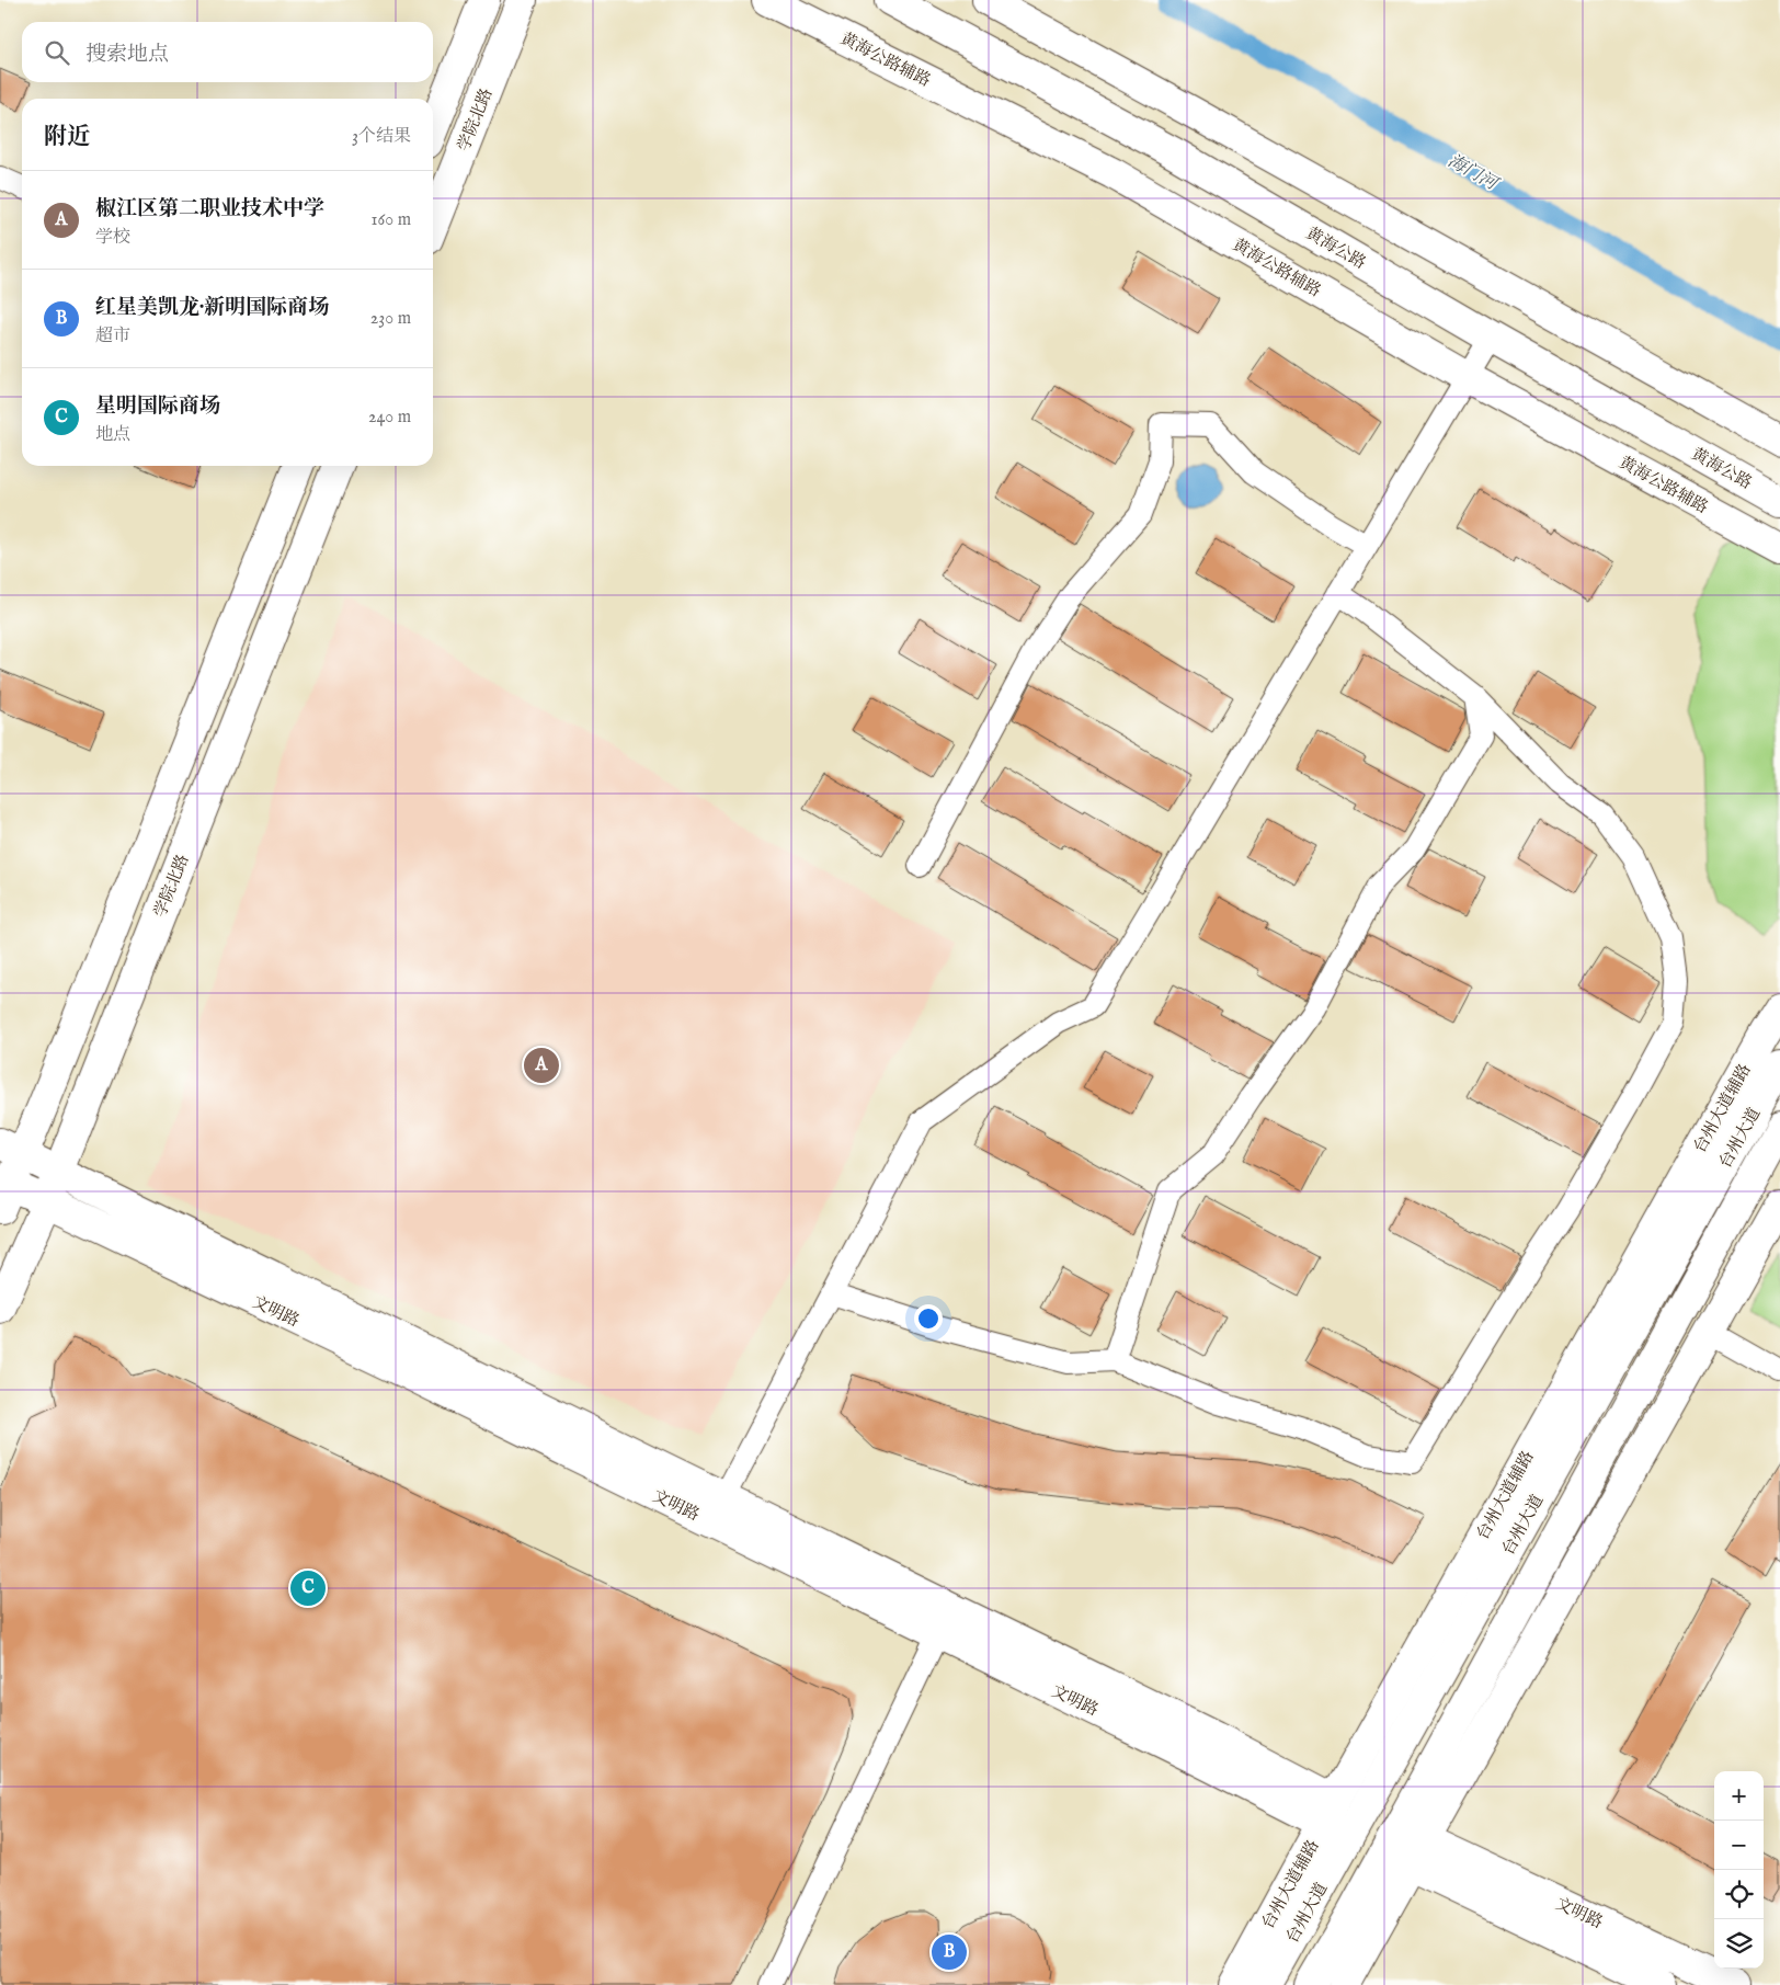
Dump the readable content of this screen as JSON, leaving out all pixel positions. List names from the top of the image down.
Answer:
{
  "streets": {
    "main road": [
      "黄海公路辅路",
      "学院北路",
      "黄海公路",
      "台州大道辅路",
      "台州大道",
      "文明路"
    ]
  },
  "crossings": [
    ["学院北路", "文明路"],
    ["台州大道辅路", "台州大道"],
    ["台州大道辅路", "文明路"],
    ["台州大道", "文明路"]
  ],
  "water": ["海门河"],
  "page": {
    "search": "搜索地点",
    "heading": ["附近", "3个结果"],
    "list": [
      {
        "mark": "A",
        "name": "椒江区第二职业技术中学",
        "note": "学校",
        "value": "160 m"
      },
      {
        "mark": "B",
        "name": "红星美凯龙·新明国际商场",
        "note": "超市",
        "value": "230 m"
      },
      {
        "mark": "C",
        "name": "星明国际商场",
        "note": "地点",
        "value": "240 m"
      }
    ],
    "pins": ["A", "C", "B"],
    "map_buttons": ["+", "−"]
  }
}
